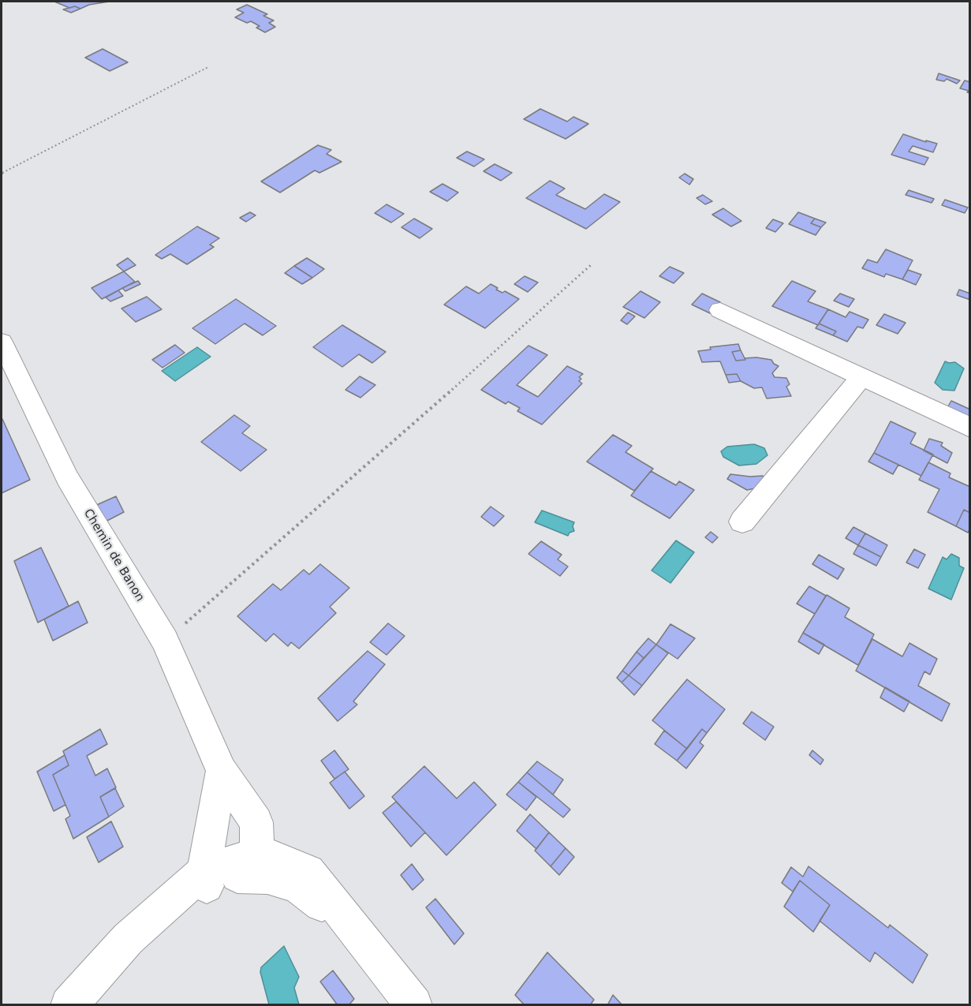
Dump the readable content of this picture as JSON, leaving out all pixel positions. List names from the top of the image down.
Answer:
{
  "streets": {
    "street": ["Chemin de Banon"]
  }
}
